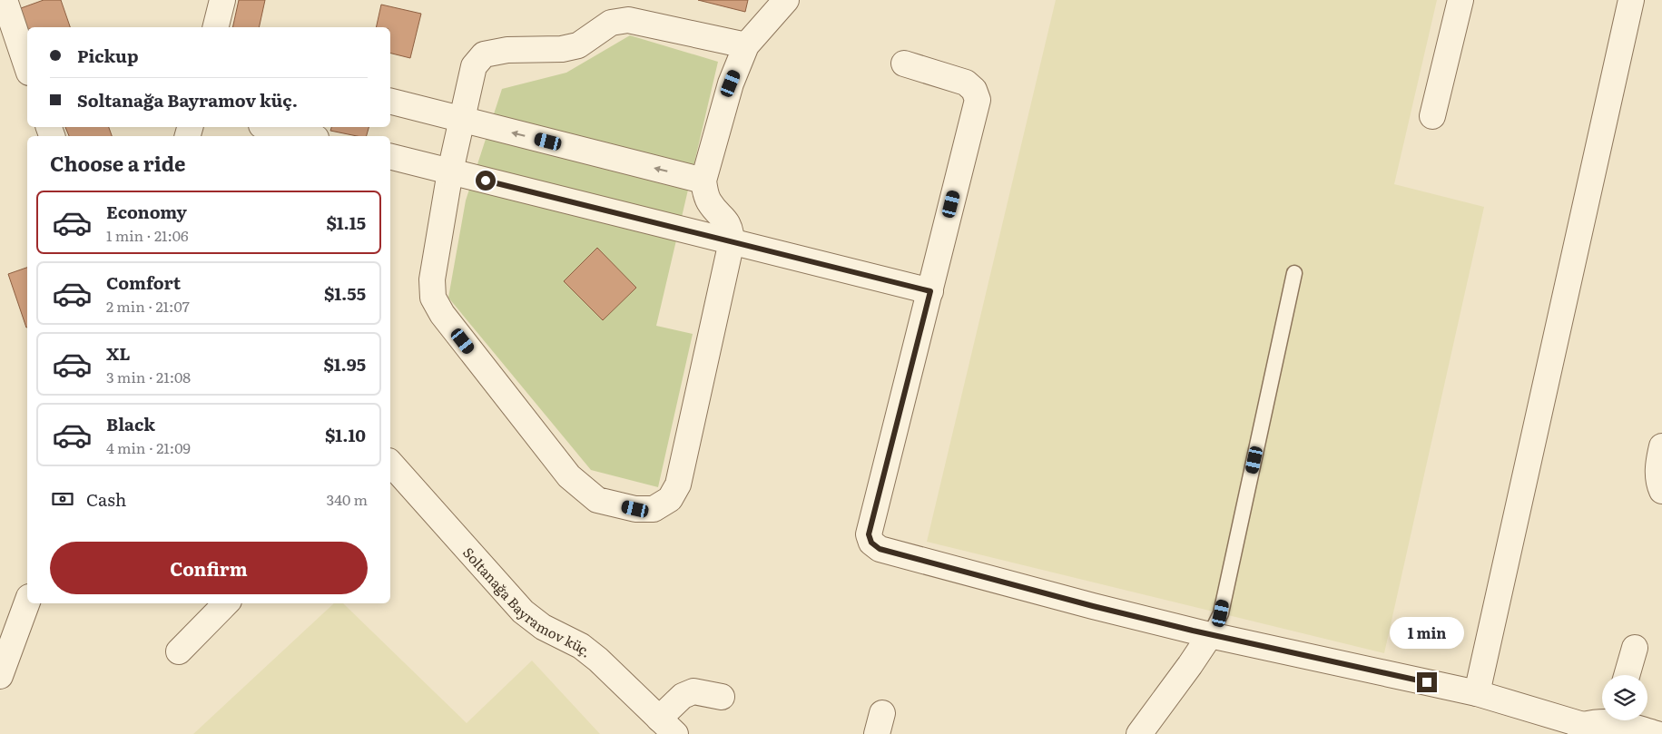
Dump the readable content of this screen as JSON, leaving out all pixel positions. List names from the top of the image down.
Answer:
{
  "streets": {
    "street": ["Soltanağa Bayramov küç."]
  },
  "page": {
    "banner": ["Pickup", "Soltanağa Bayramov küç."],
    "heading": "Choose a ride",
    "list": [
      {
        "name": "Economy",
        "note": "1 min · 21:06",
        "value": "$1.15"
      },
      {
        "name": "Comfort",
        "note": "2 min · 21:07",
        "value": "$1.55"
      },
      {
        "name": "XL",
        "note": "3 min · 21:08",
        "value": "$1.95"
      },
      {
        "name": "Black",
        "note": "4 min · 21:09",
        "value": "$1.10"
      }
    ],
    "pay": ["Cash", "340 m"],
    "buttons": "Confirm",
    "bubble": "1 min"
  }
}
